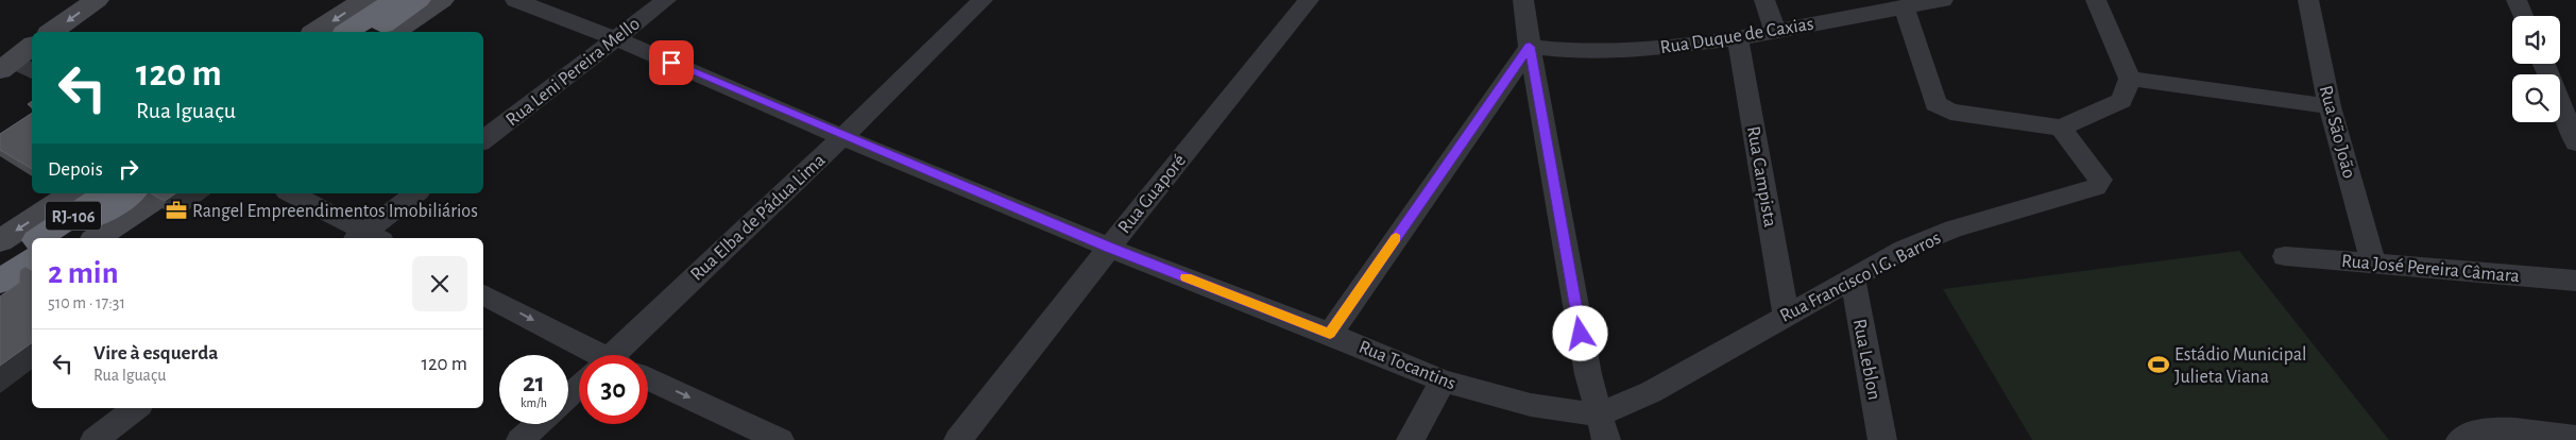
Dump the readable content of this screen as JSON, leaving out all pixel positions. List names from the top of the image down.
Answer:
{
  "streets": {
    "highway": ["RJ-106"],
    "street": [
      "Rua Duque de Caxias",
      "Rua Leni Pereira Mello",
      "Rua São João",
      "Rua Campista",
      "Rua Guaporé",
      "Rua Elba de Pádua Lima",
      "Rua José Pereira Câmara",
      "Rua Francisco I.G. Barros",
      "Rua Leblon",
      "Rua Tocantins"
    ]
  },
  "crossings": [
    ["Rua Duque de Caxias", "Rua Campista"],
    ["Rua Leni Pereira Mello", "Rua Tocantins"],
    ["Rua São João", "Rua José Pereira Câmara"],
    ["Rua Campista", "Rua Francisco I.G. Barros"],
    ["Rua Guaporé", "Rua Tocantins"],
    ["Rua Elba de Pádua Lima", "Rua Tocantins"],
    ["Rua Francisco I.G. Barros", "Rua Leblon"],
    ["Rua Francisco I.G. Barros", "Rua Tocantins"]
  ],
  "places": {
    "office": ["Rangel Empreendimentos Imobiliários"],
    "sports": ["Estádio Municipal Julieta Viana"]
  },
  "page": {
    "turn": ["120 m", "Rua Iguaçu"],
    "then": "Depois",
    "heading": ["2 min", "510 m · 17:31"],
    "list": [
      {
        "name": "Vire à esquerda",
        "note": "Rua Iguaçu",
        "value": "120 m"
      }
    ],
    "speed": "21 km/h",
    "limit": "30"
  }
}
